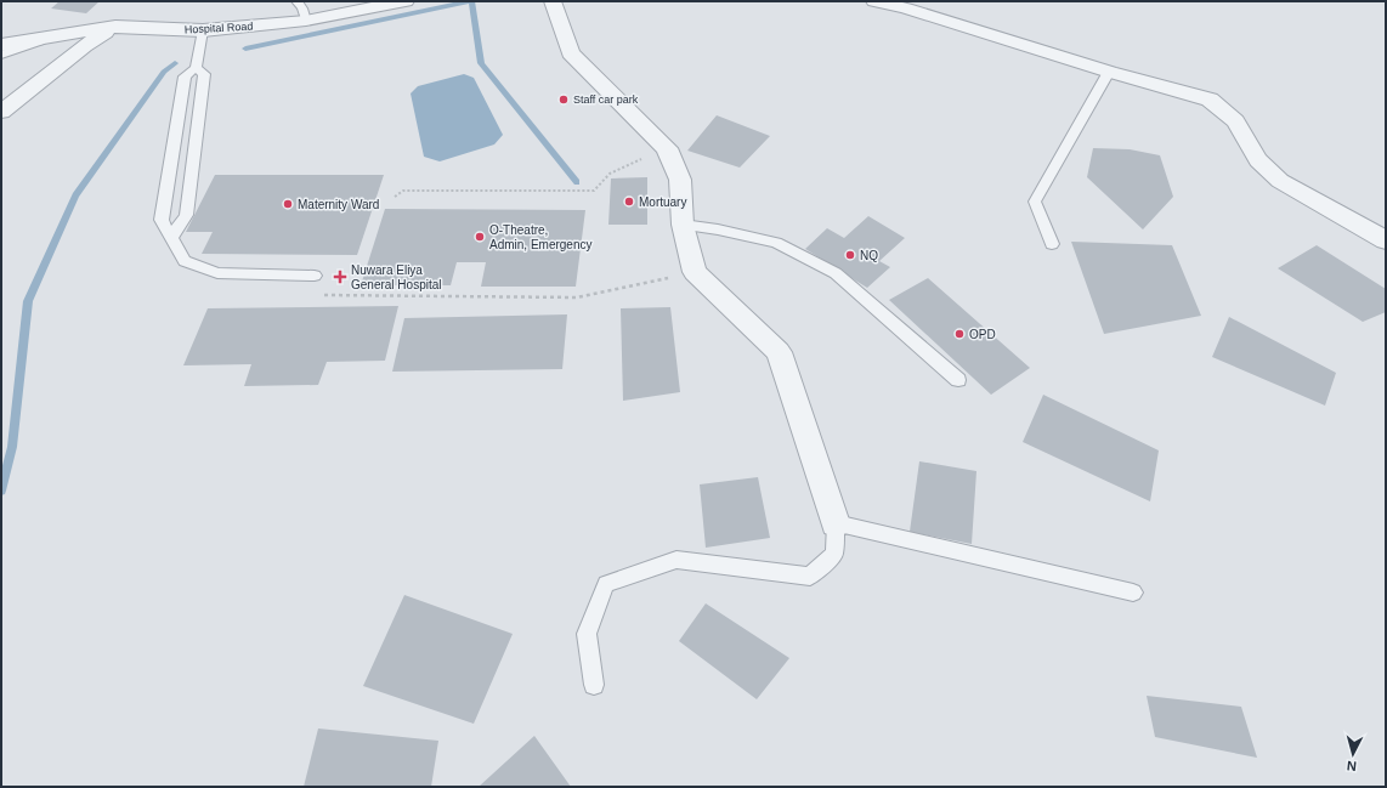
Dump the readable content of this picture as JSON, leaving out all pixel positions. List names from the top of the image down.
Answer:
{
  "streets": {
    "street": ["Hospital Road"]
  },
  "places": {
    "other": [
      "Staff car park",
      "Mortuary",
      "Maternity Ward",
      "O-Theatre, Admin, Emergency",
      "NQ",
      "OPD"
    ],
    "health": ["Nuwara Eliya General Hospital"]
  },
  "north": "bottom"
}
